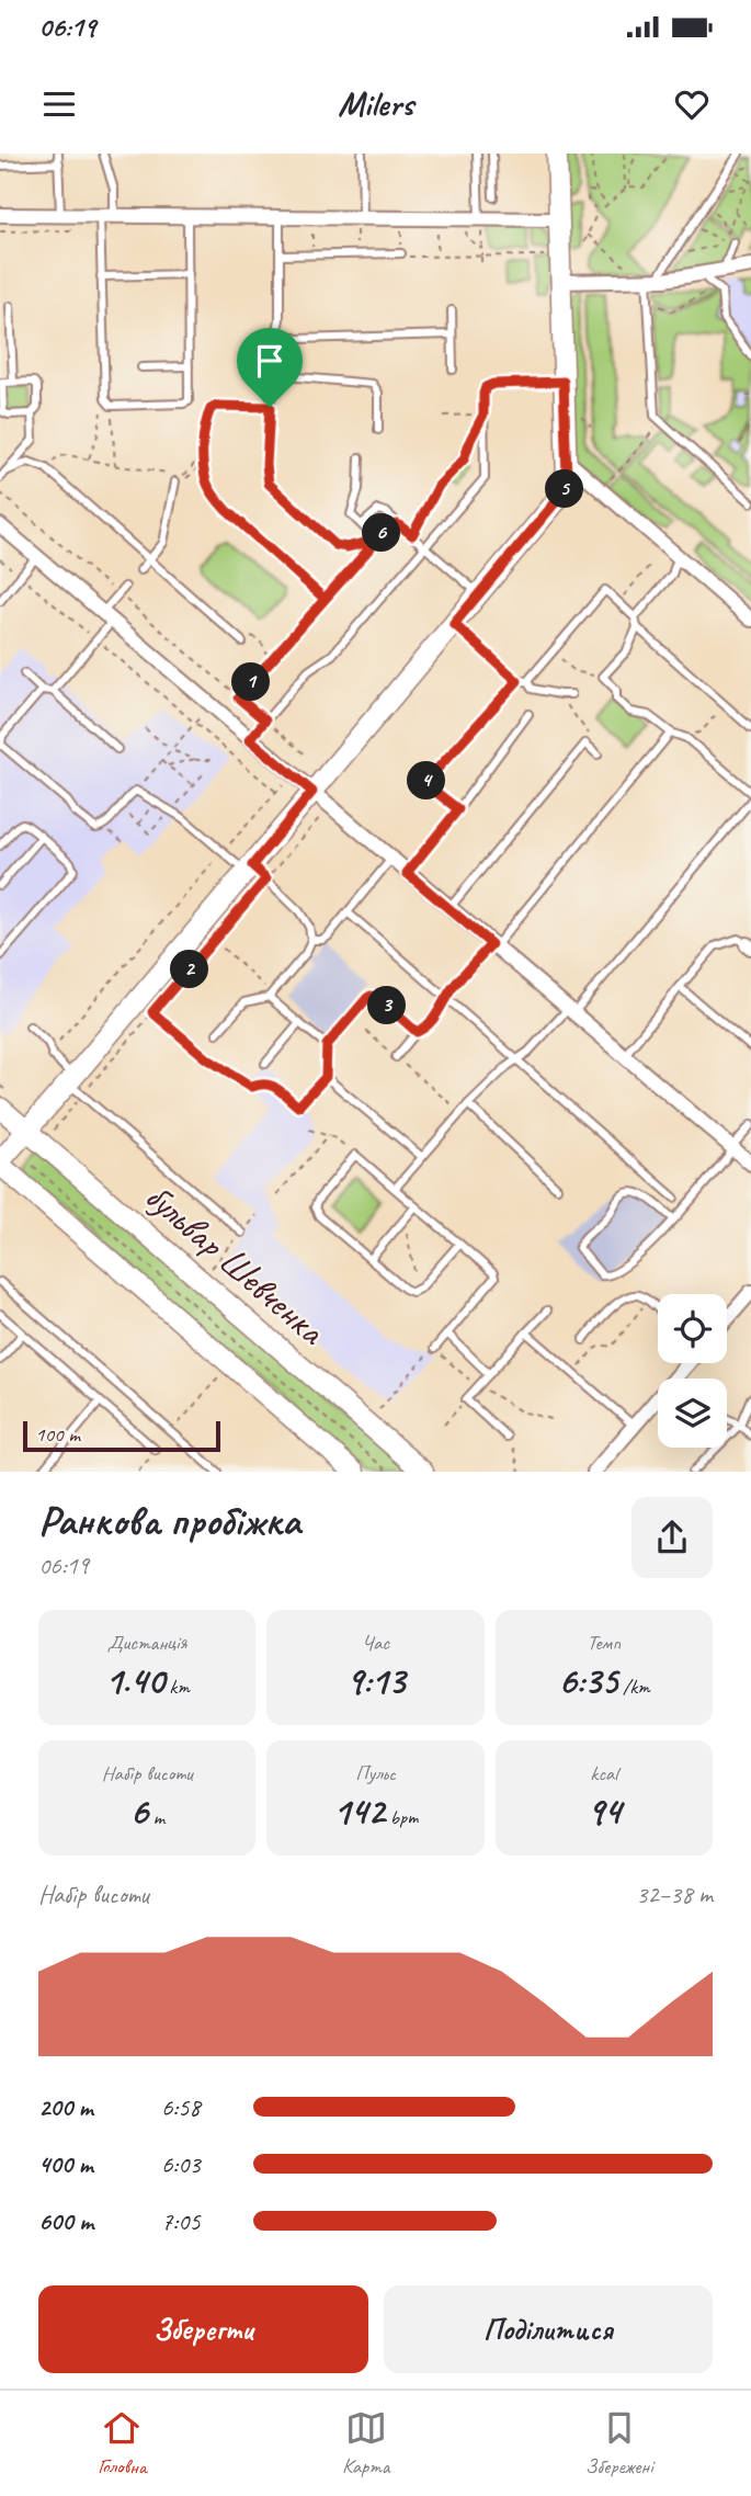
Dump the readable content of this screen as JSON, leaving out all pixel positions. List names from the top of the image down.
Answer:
{
  "streets": {
    "street": ["бульвар Шевченка"]
  },
  "scale_bar": "100 m",
  "page": {
    "status": "06:19",
    "header": "Milers",
    "pins": [
      "5",
      "6",
      "1",
      "4",
      "2",
      "3"
    ],
    "scale": "100 m",
    "heading": ["Ранкова пробіжка", "06:19"],
    "stats": [
      ["Дистанція", "1.40 km"],
      ["Час", "9:13"],
      ["Темп", "6:35 /km"],
      ["Набір висоти", "6 m"],
      ["Пульс", "142 bpm"],
      ["kcal", "94"]
    ],
    "chart": ["Набір висоти", "32–38 m"],
    "list": [
      {
        "name": "200 m",
        "note": "6:58"
      },
      {
        "name": "400 m",
        "note": "6:03"
      },
      {
        "name": "600 m",
        "note": "7:05"
      }
    ],
    "buttons": ["Зберегти", "Поділитися"],
    "tabs": ["Головна", "Карта", "Збережені"]
  }
}
